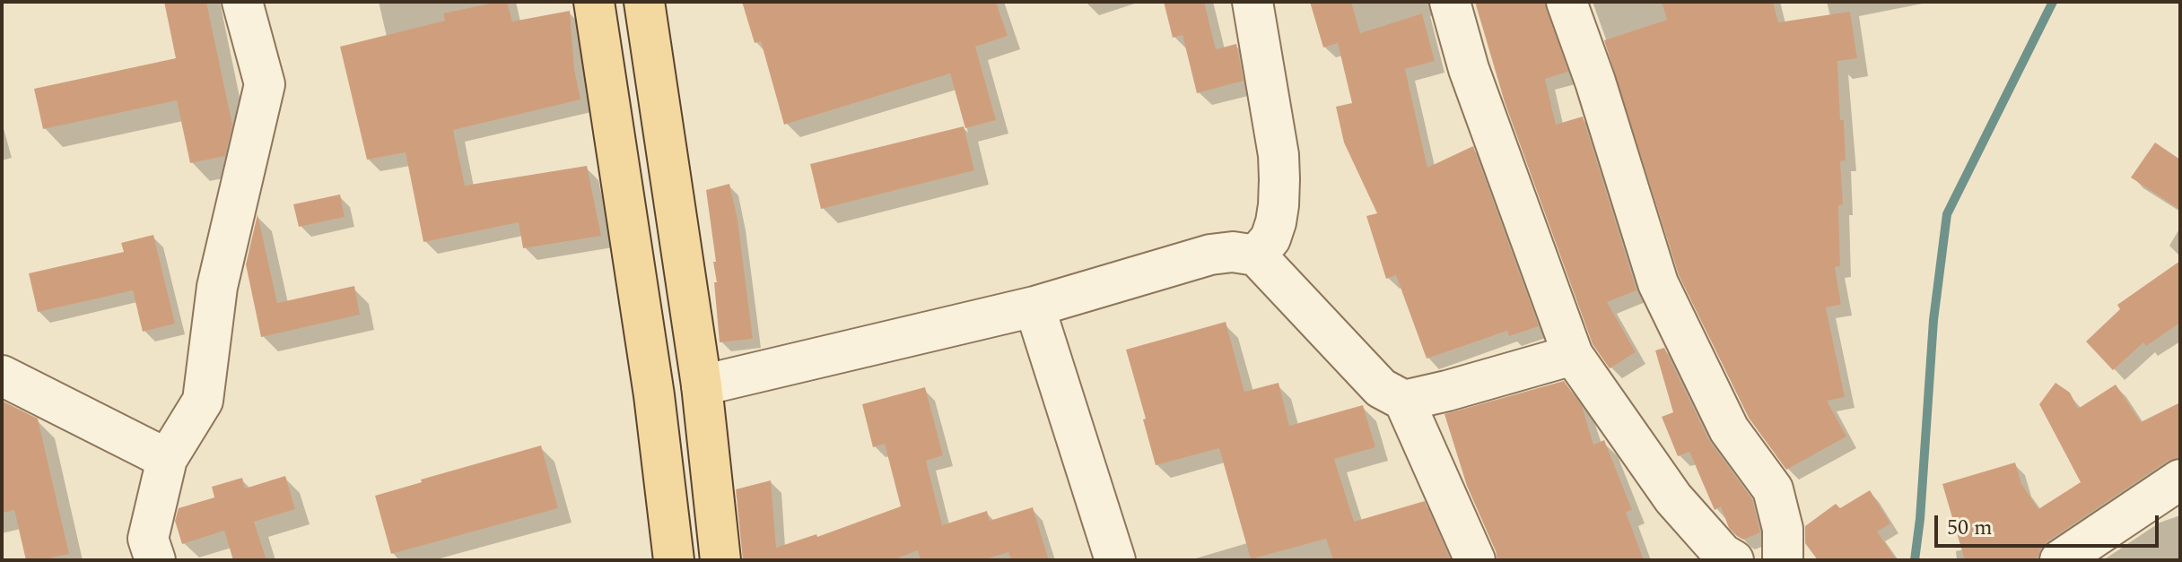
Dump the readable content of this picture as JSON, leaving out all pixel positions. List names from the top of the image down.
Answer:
{
  "scale_bar": "50 m"
}
